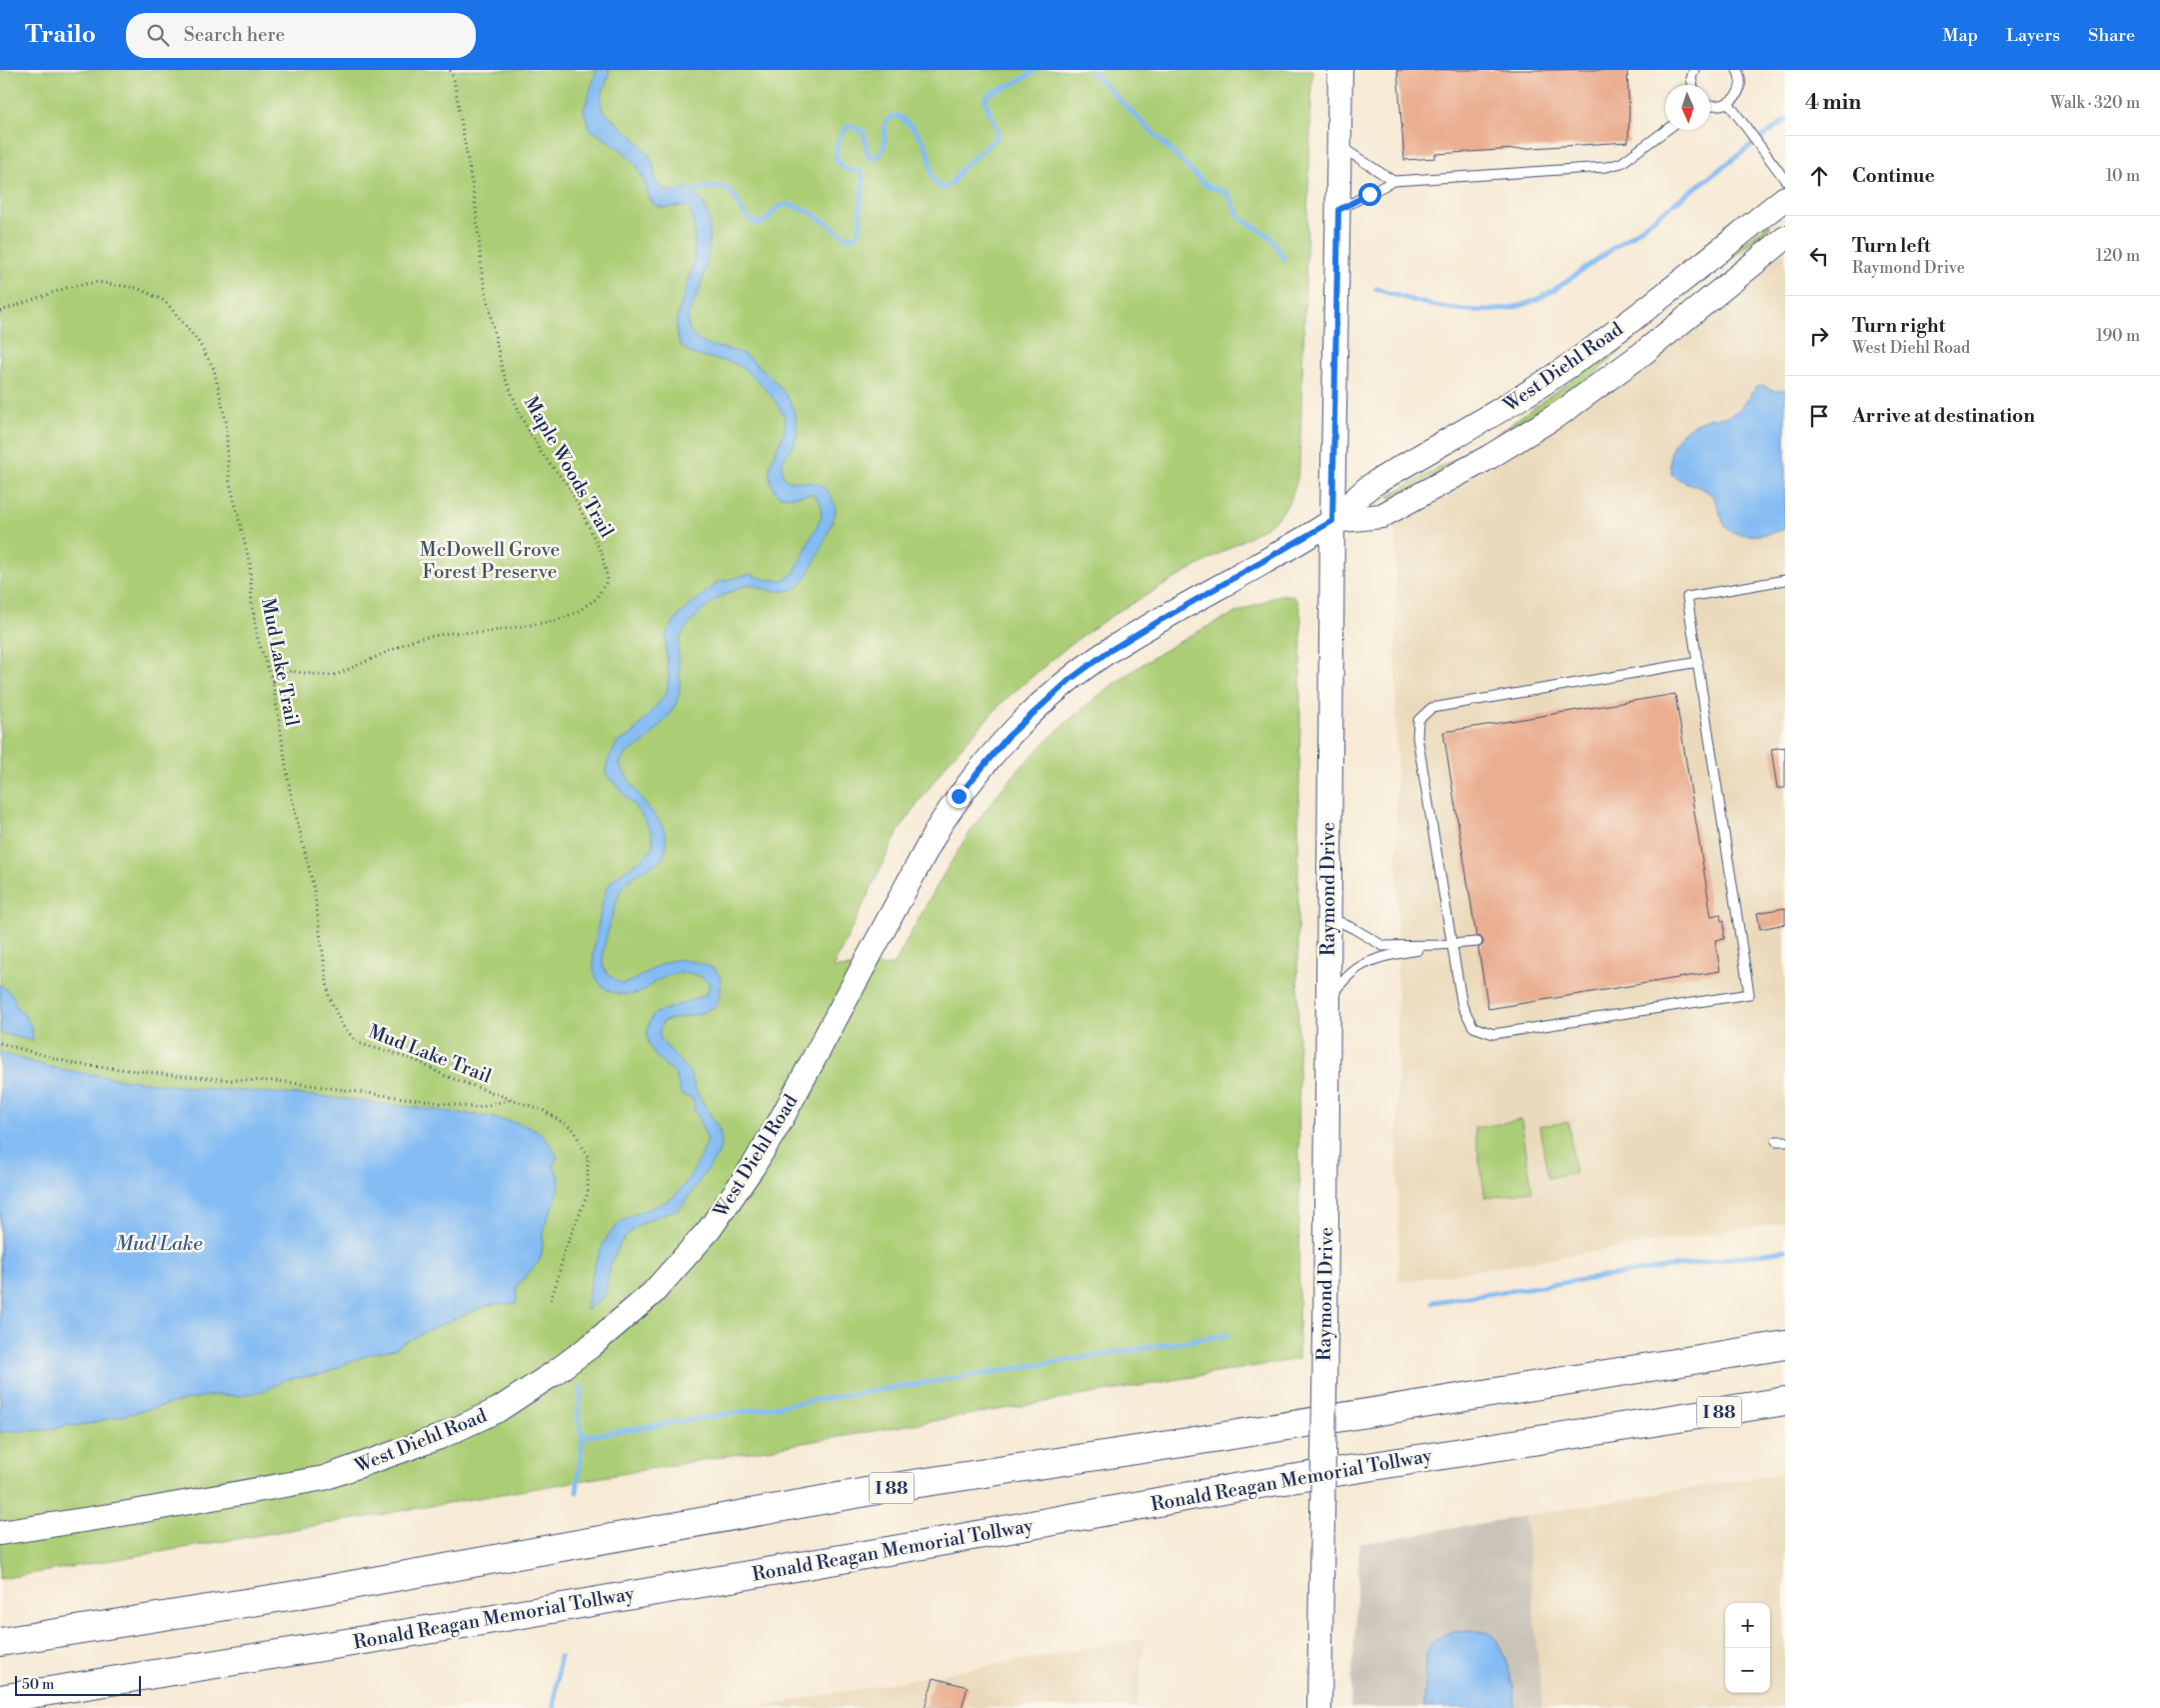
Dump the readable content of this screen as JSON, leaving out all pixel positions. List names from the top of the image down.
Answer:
{
  "streets": {
    "highway": ["I 88", "Ronald Reagan Memorial Tollway"],
    "street": ["West Diehl Road", "Raymond Drive"],
    "path": ["Maple Woods Trail", "Mud Lake Trail"]
  },
  "crossings": [
    ["West Diehl Road", "Raymond Drive"],
    ["Maple Woods Trail", "Mud Lake Trail"]
  ],
  "water": ["Mud Lake"],
  "parks": ["McDowell Grove Forest Preserve"],
  "scale_bar": "50 m",
  "north": "bottom",
  "page": {
    "header": "Trailo",
    "search": "Search here",
    "nav": ["Map", "Layers", "Share"],
    "heading": ["4 min", "Walk · 320 m"],
    "list": [
      ["Continue", "10 m"],
      ["Turn left", "Raymond Drive", "120 m"],
      ["Turn right", "West Diehl Road", "190 m"],
      "Arrive at destination"
    ],
    "map_buttons": ["+", "−"],
    "scale": "50 m"
  }
}
